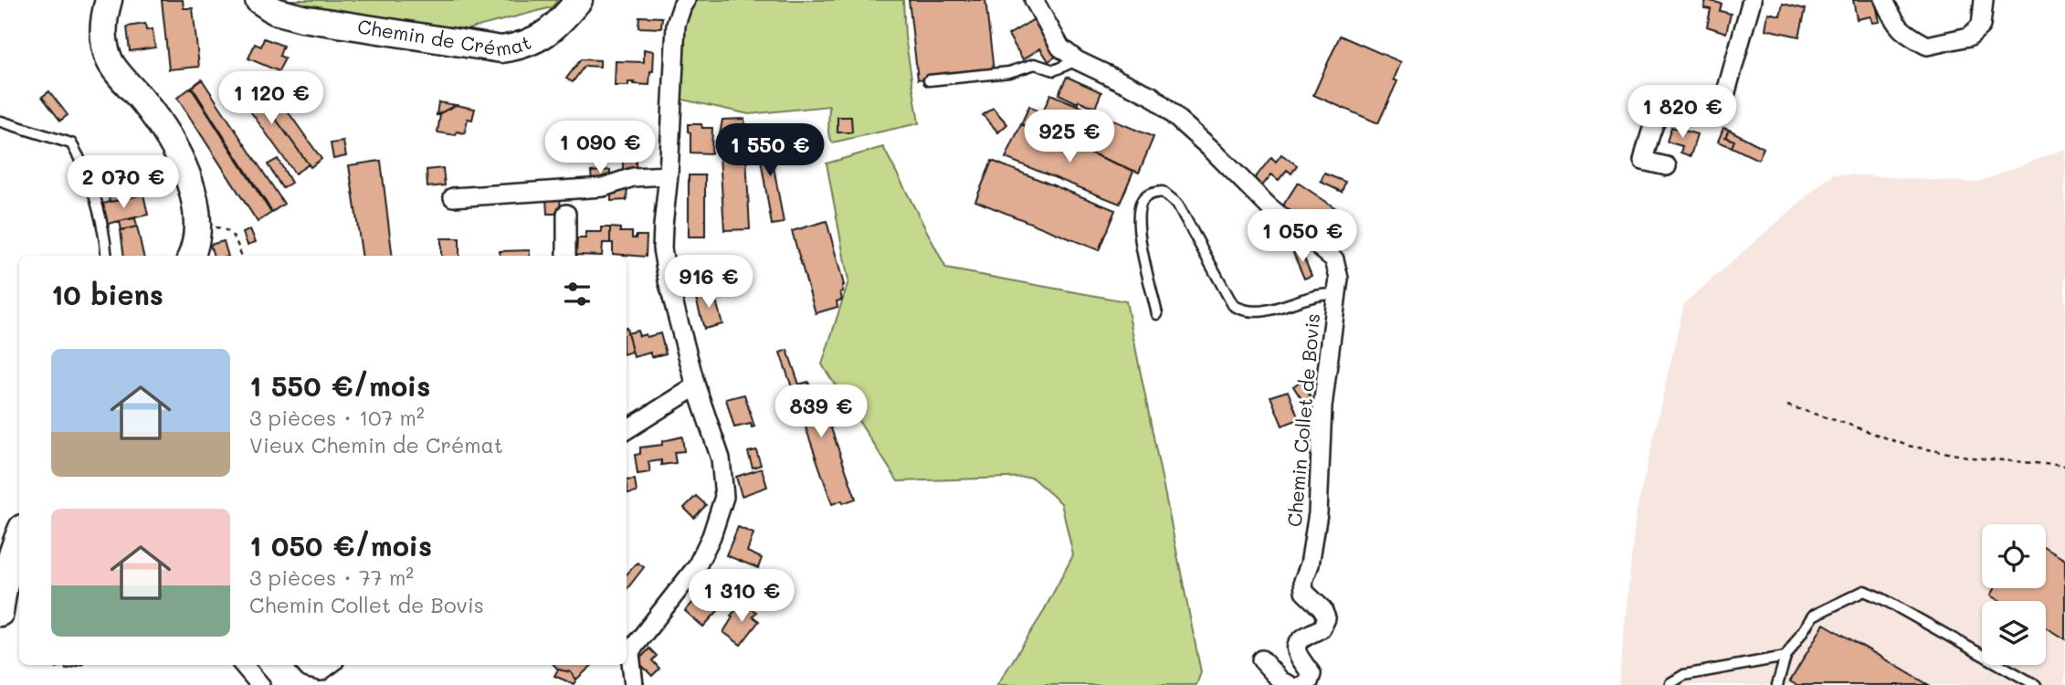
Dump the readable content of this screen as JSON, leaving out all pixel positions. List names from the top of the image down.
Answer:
{
  "streets": {
    "street": ["Chemin de Crémat", "Chemin Collet de Bovis"]
  },
  "page": {
    "price": [
      "1 120 €",
      "1 820 €",
      "925 €",
      "1 090 €",
      "1 550 €",
      "2 070 €",
      "1 050 €",
      "916 €",
      "839 €",
      "1 310 €"
    ],
    "heading": "10 biens",
    "list": [
      {
        "name": "1 550 €/mois",
        "note": "3 pièces · 107 m² · Vieux Chemin de Crémat"
      },
      {
        "name": "1 050 €/mois",
        "note": "3 pièces · 77 m² · Chemin Collet de Bovis"
      }
    ]
  }
}
